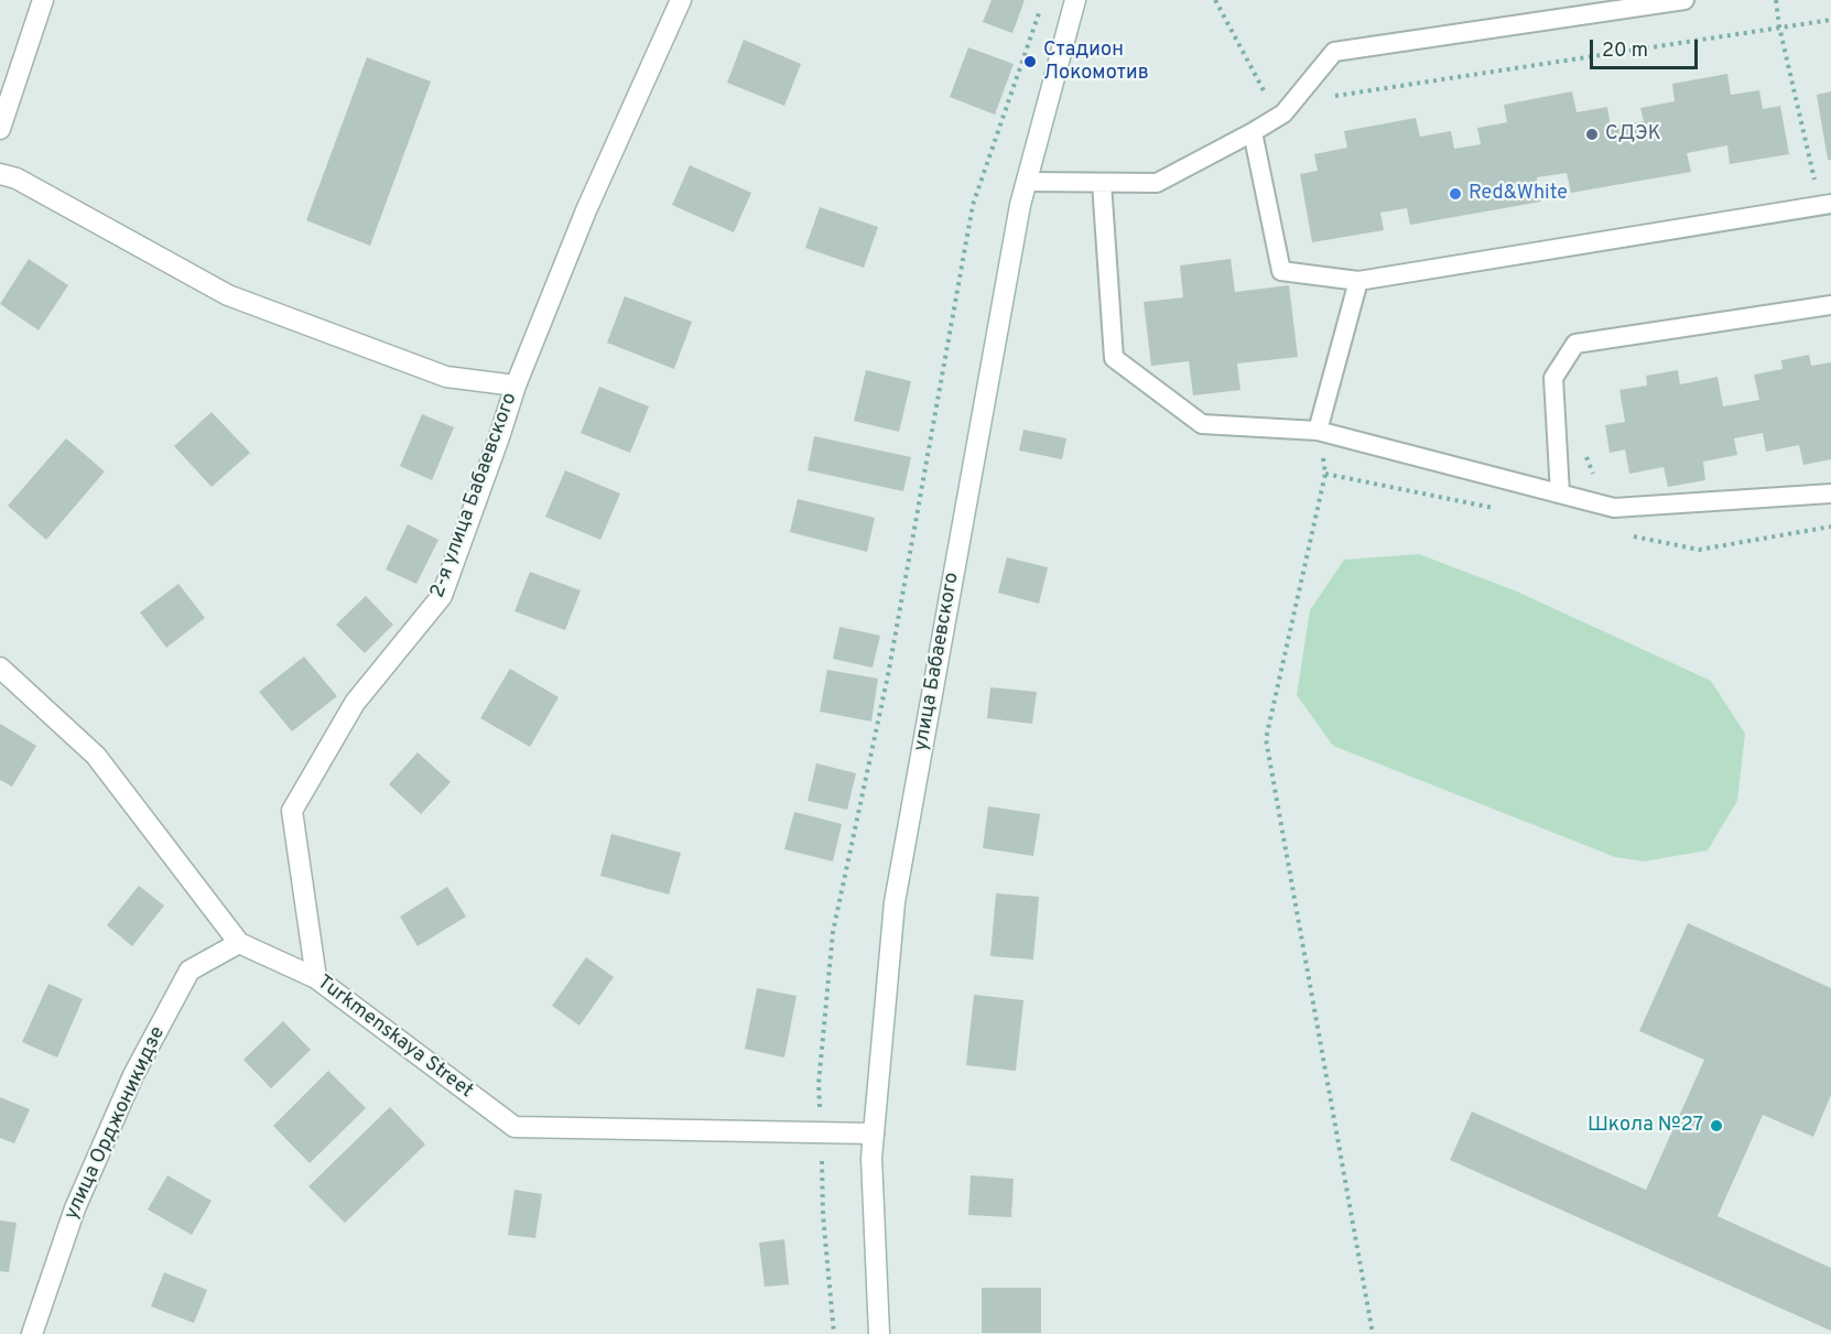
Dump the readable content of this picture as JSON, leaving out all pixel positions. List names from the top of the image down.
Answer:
{
  "streets": {
    "street": [
      "2-я улица Бабаевского",
      "улица Бабаевского",
      "Turkmenskaya Street",
      "улица Орджоникидзе"
    ]
  },
  "crossings": [
    ["2-я улица Бабаевского", "Turkmenskaya Street"],
    ["улица Бабаевского", "Turkmenskaya Street"],
    ["Turkmenskaya Street", "улица Орджоникидзе"]
  ],
  "places": [
    "Стадион Локомотив",
    "СДЭК",
    "Red&White",
    "Школа №27"
  ],
  "scale_bar": "20 m"
}
